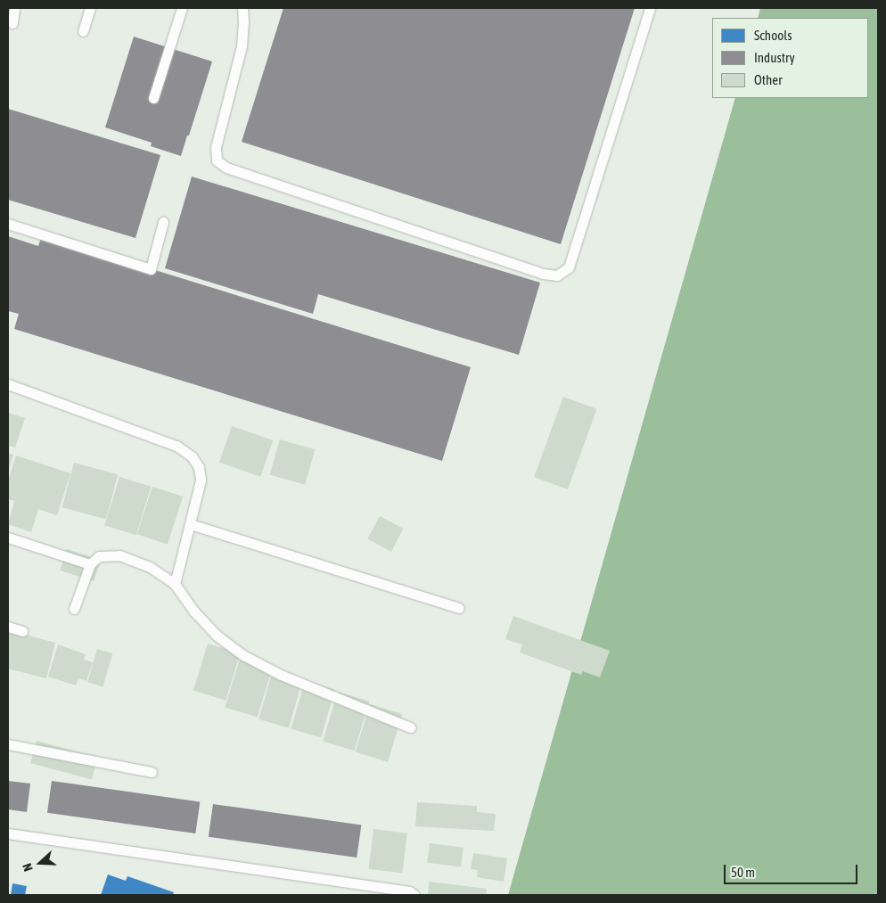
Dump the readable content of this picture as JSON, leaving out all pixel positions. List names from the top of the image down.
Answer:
{
  "legend": ["Schools", "Industry", "Other"],
  "scale_bar": "50 m",
  "north": "left"
}
